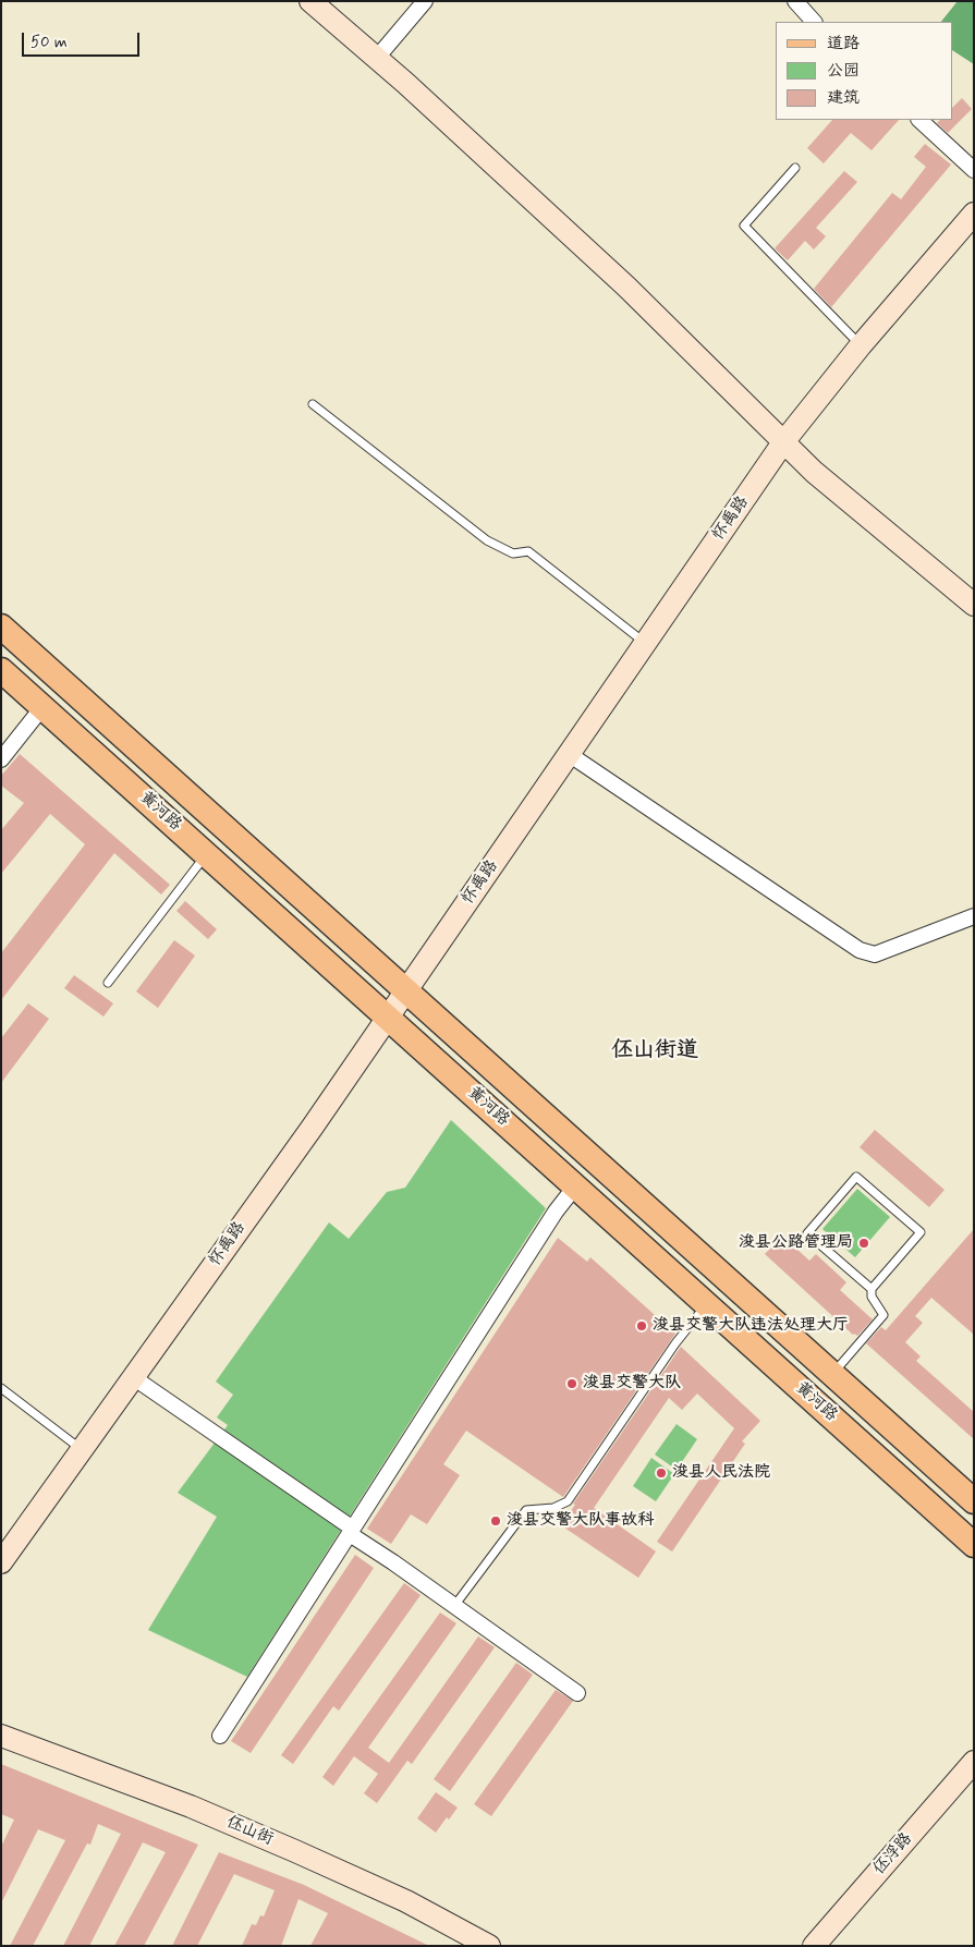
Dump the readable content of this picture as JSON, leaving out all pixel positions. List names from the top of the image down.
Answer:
{
  "streets": {
    "main road": ["黄河路"],
    "street": ["怀禹路", "伾山街", "伾浮路"]
  },
  "crossings": [
    ["怀禹路", "黄河路"]
  ],
  "districts": ["伾山街道"],
  "places": [
    "浚县公路管理局",
    "浚县交警大队违法处理大厅",
    "浚县交警大队",
    "浚县人民法院",
    "浚县交警大队事故科"
  ],
  "legend": ["道路", "公园", "建筑"],
  "scale_bar": "50 m"
}
